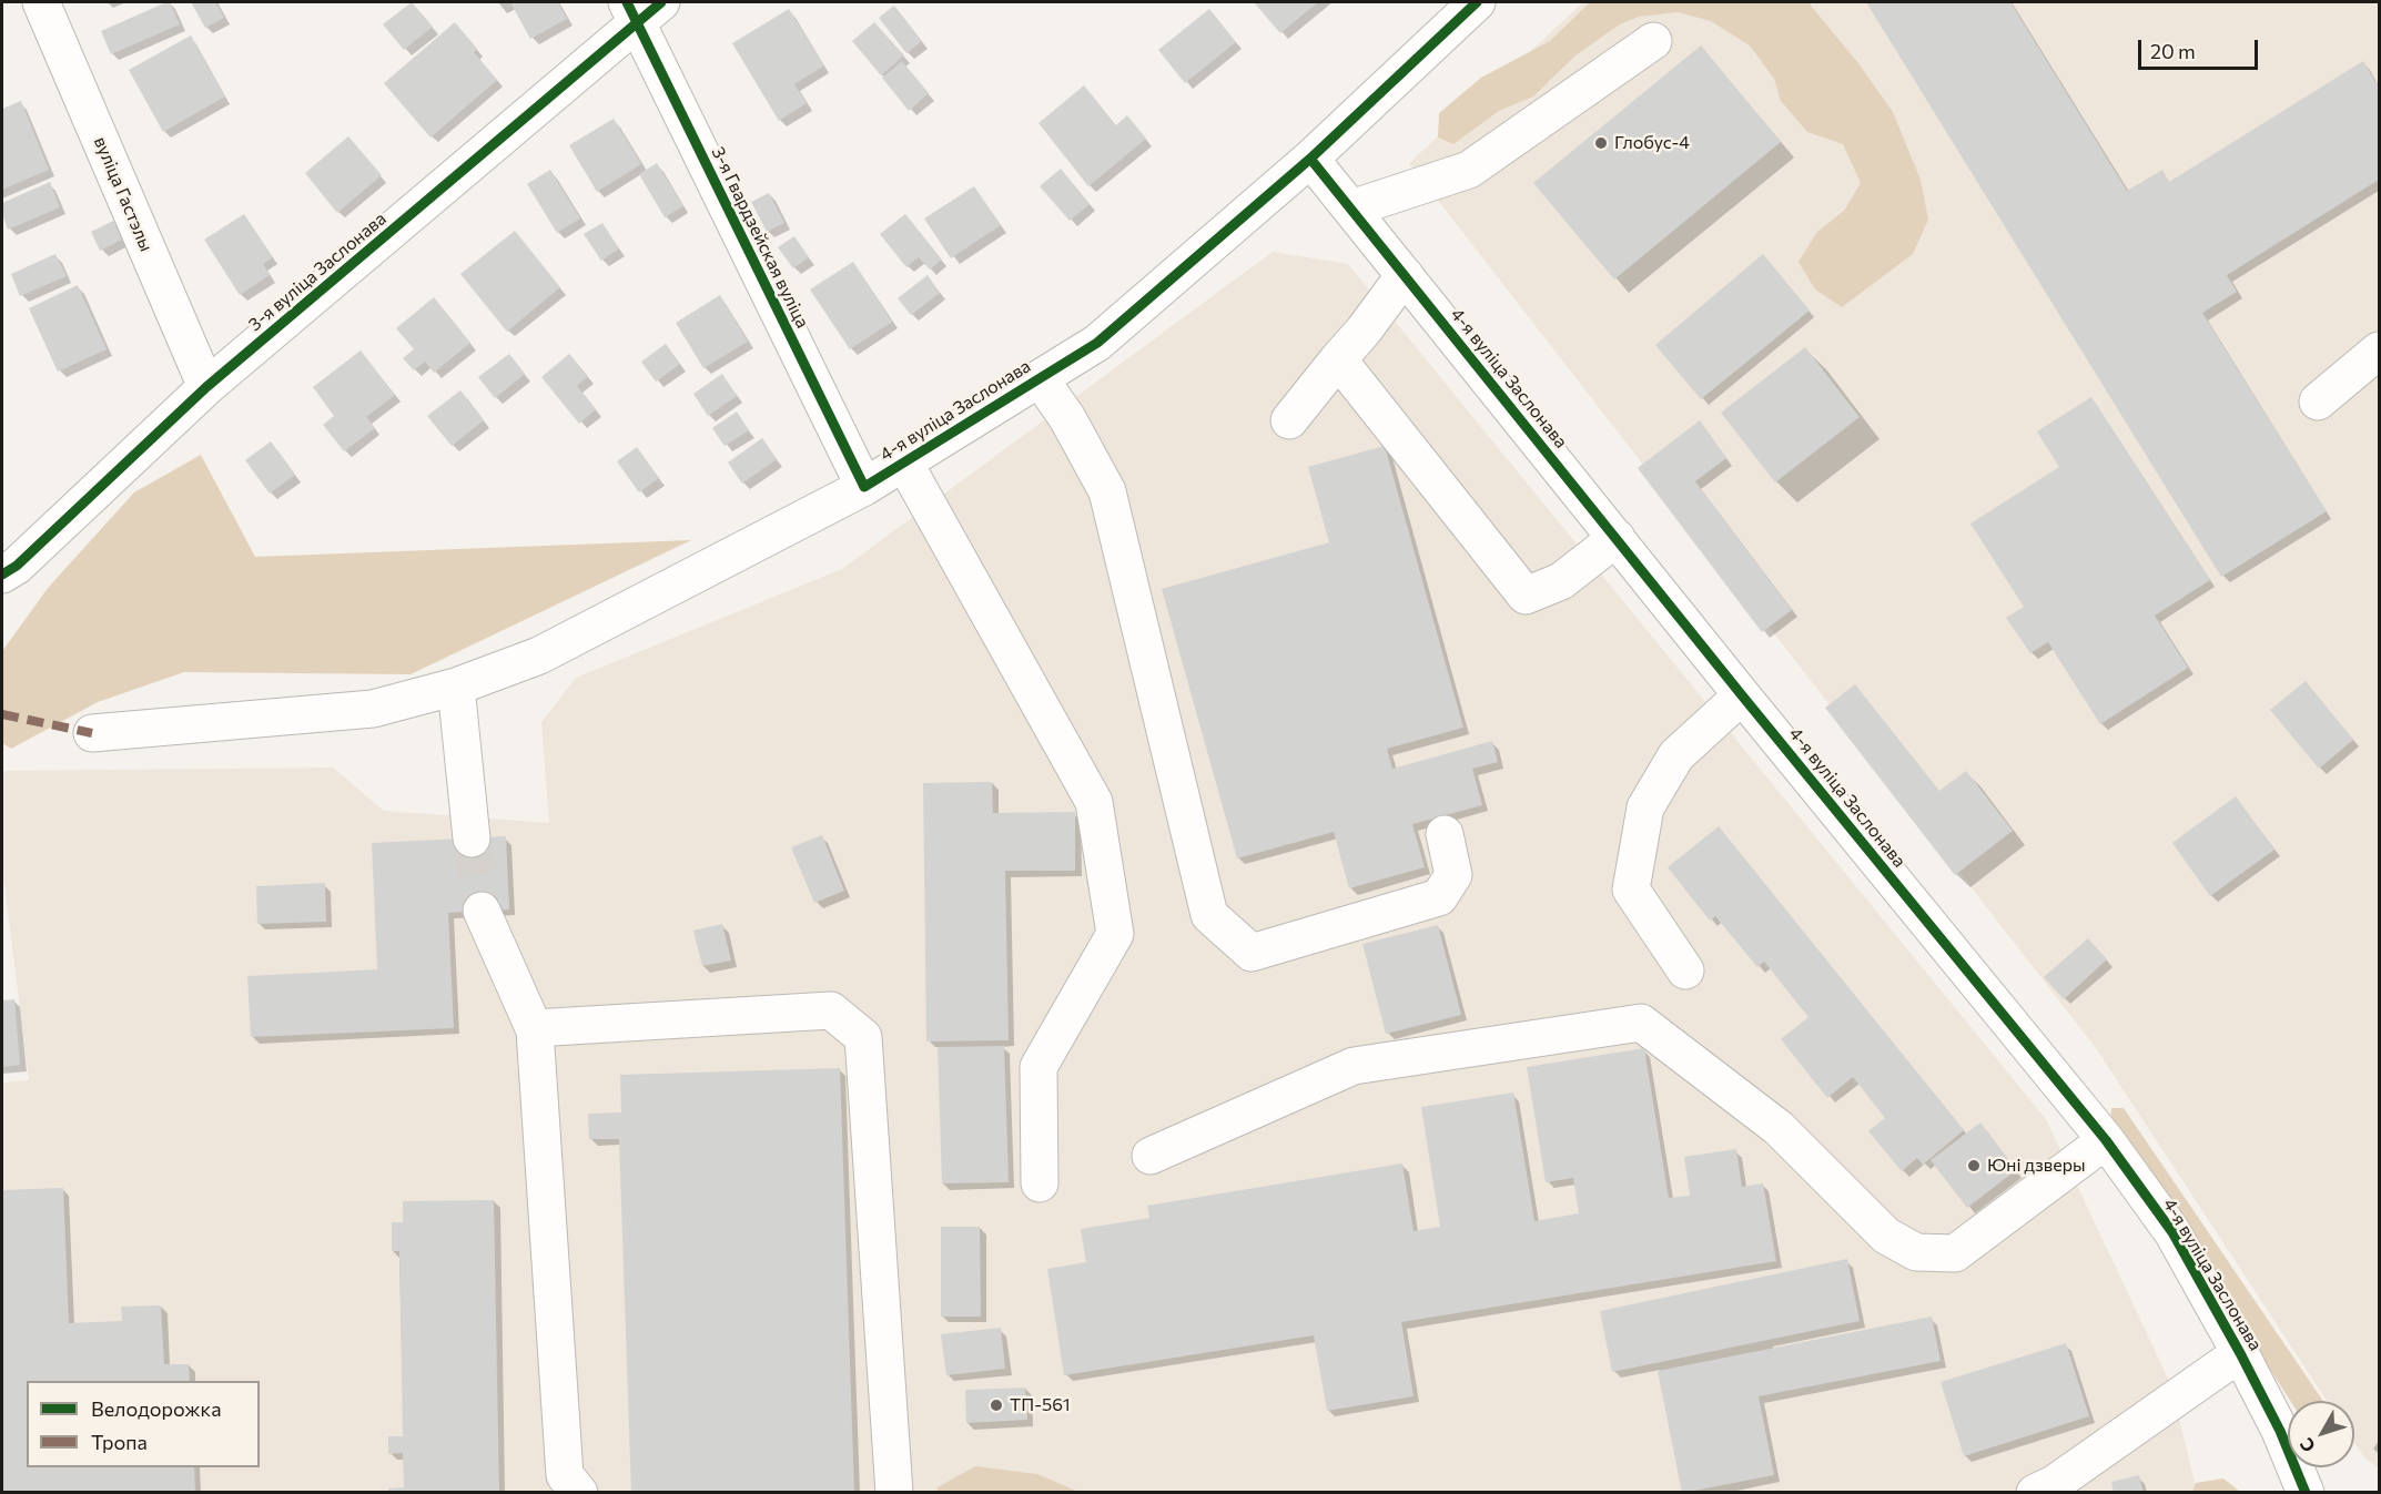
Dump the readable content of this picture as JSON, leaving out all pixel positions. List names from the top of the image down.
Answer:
{
  "streets": {
    "street": [
      "вуліца Гастэлы",
      "3-я Гвардзейская вуліца",
      "3-я вуліца Заслонава",
      "4-я вуліца Заслонава"
    ]
  },
  "crossings": [
    ["вуліца Гастэлы", "3-я вуліца Заслонава"],
    ["3-я Гвардзейская вуліца", "3-я вуліца Заслонава"],
    ["3-я Гвардзейская вуліца", "4-я вуліца Заслонава"]
  ],
  "places": ["Глобус-4", "Юні дзверы", "ТП-561"],
  "legend": ["Велодорожка", "Тропа"],
  "scale_bar": "20 m",
  "north": "bottom left"
}
